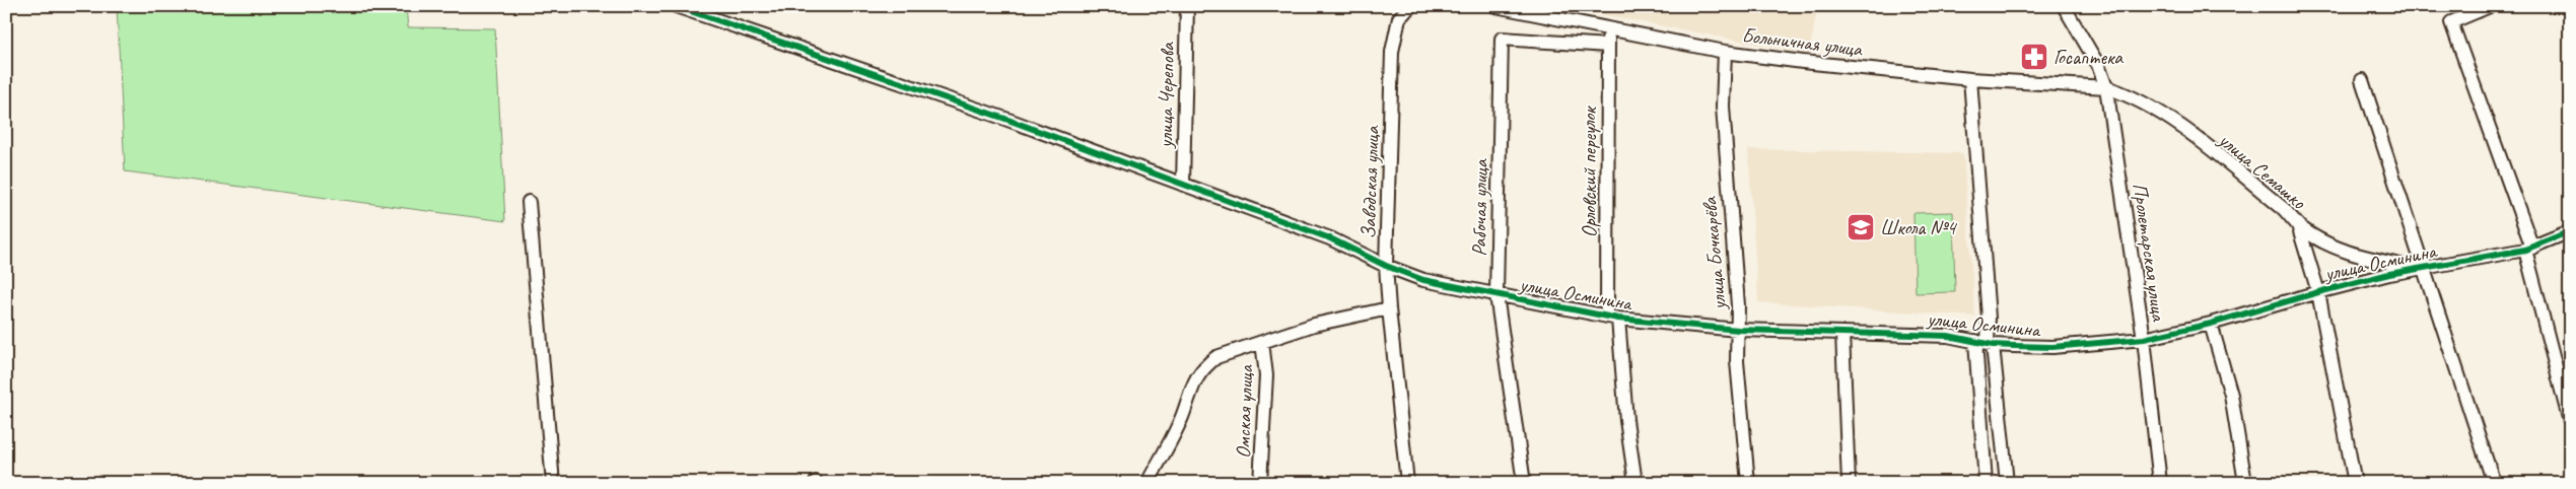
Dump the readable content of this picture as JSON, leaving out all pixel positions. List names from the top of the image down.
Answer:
{
  "streets": {
    "street": [
      "Больничная улица",
      "улица Черепова",
      "улица Семашко",
      "Орловский переулок",
      "Заводская улица",
      "Рабочая улица",
      "Пролетарская улица",
      "улица Бочкарёва",
      "улица Осминина",
      "Омская улица"
    ]
  },
  "crossings": [
    ["Больничная улица", "улица Семашко"],
    ["Больничная улица", "Орловский переулок"],
    ["Больничная улица", "Пролетарская улица"],
    ["Больничная улица", "улица Бочкарёва"],
    ["улица Черепова", "улица Осминина"],
    ["улица Семашко", "Пролетарская улица"],
    ["улица Семашко", "улица Осминина"],
    ["Орловский переулок", "Рабочая улица"],
    ["Орловский переулок", "улица Осминина"],
    ["Заводская улица", "улица Осминина"],
    ["Рабочая улица", "улица Осминина"],
    ["Пролетарская улица", "улица Осминина"],
    ["улица Бочкарёва", "улица Осминина"]
  ],
  "places": {
    "pharmacy": ["Госаптека"],
    "school or university": ["Школа №4"]
  }
}
